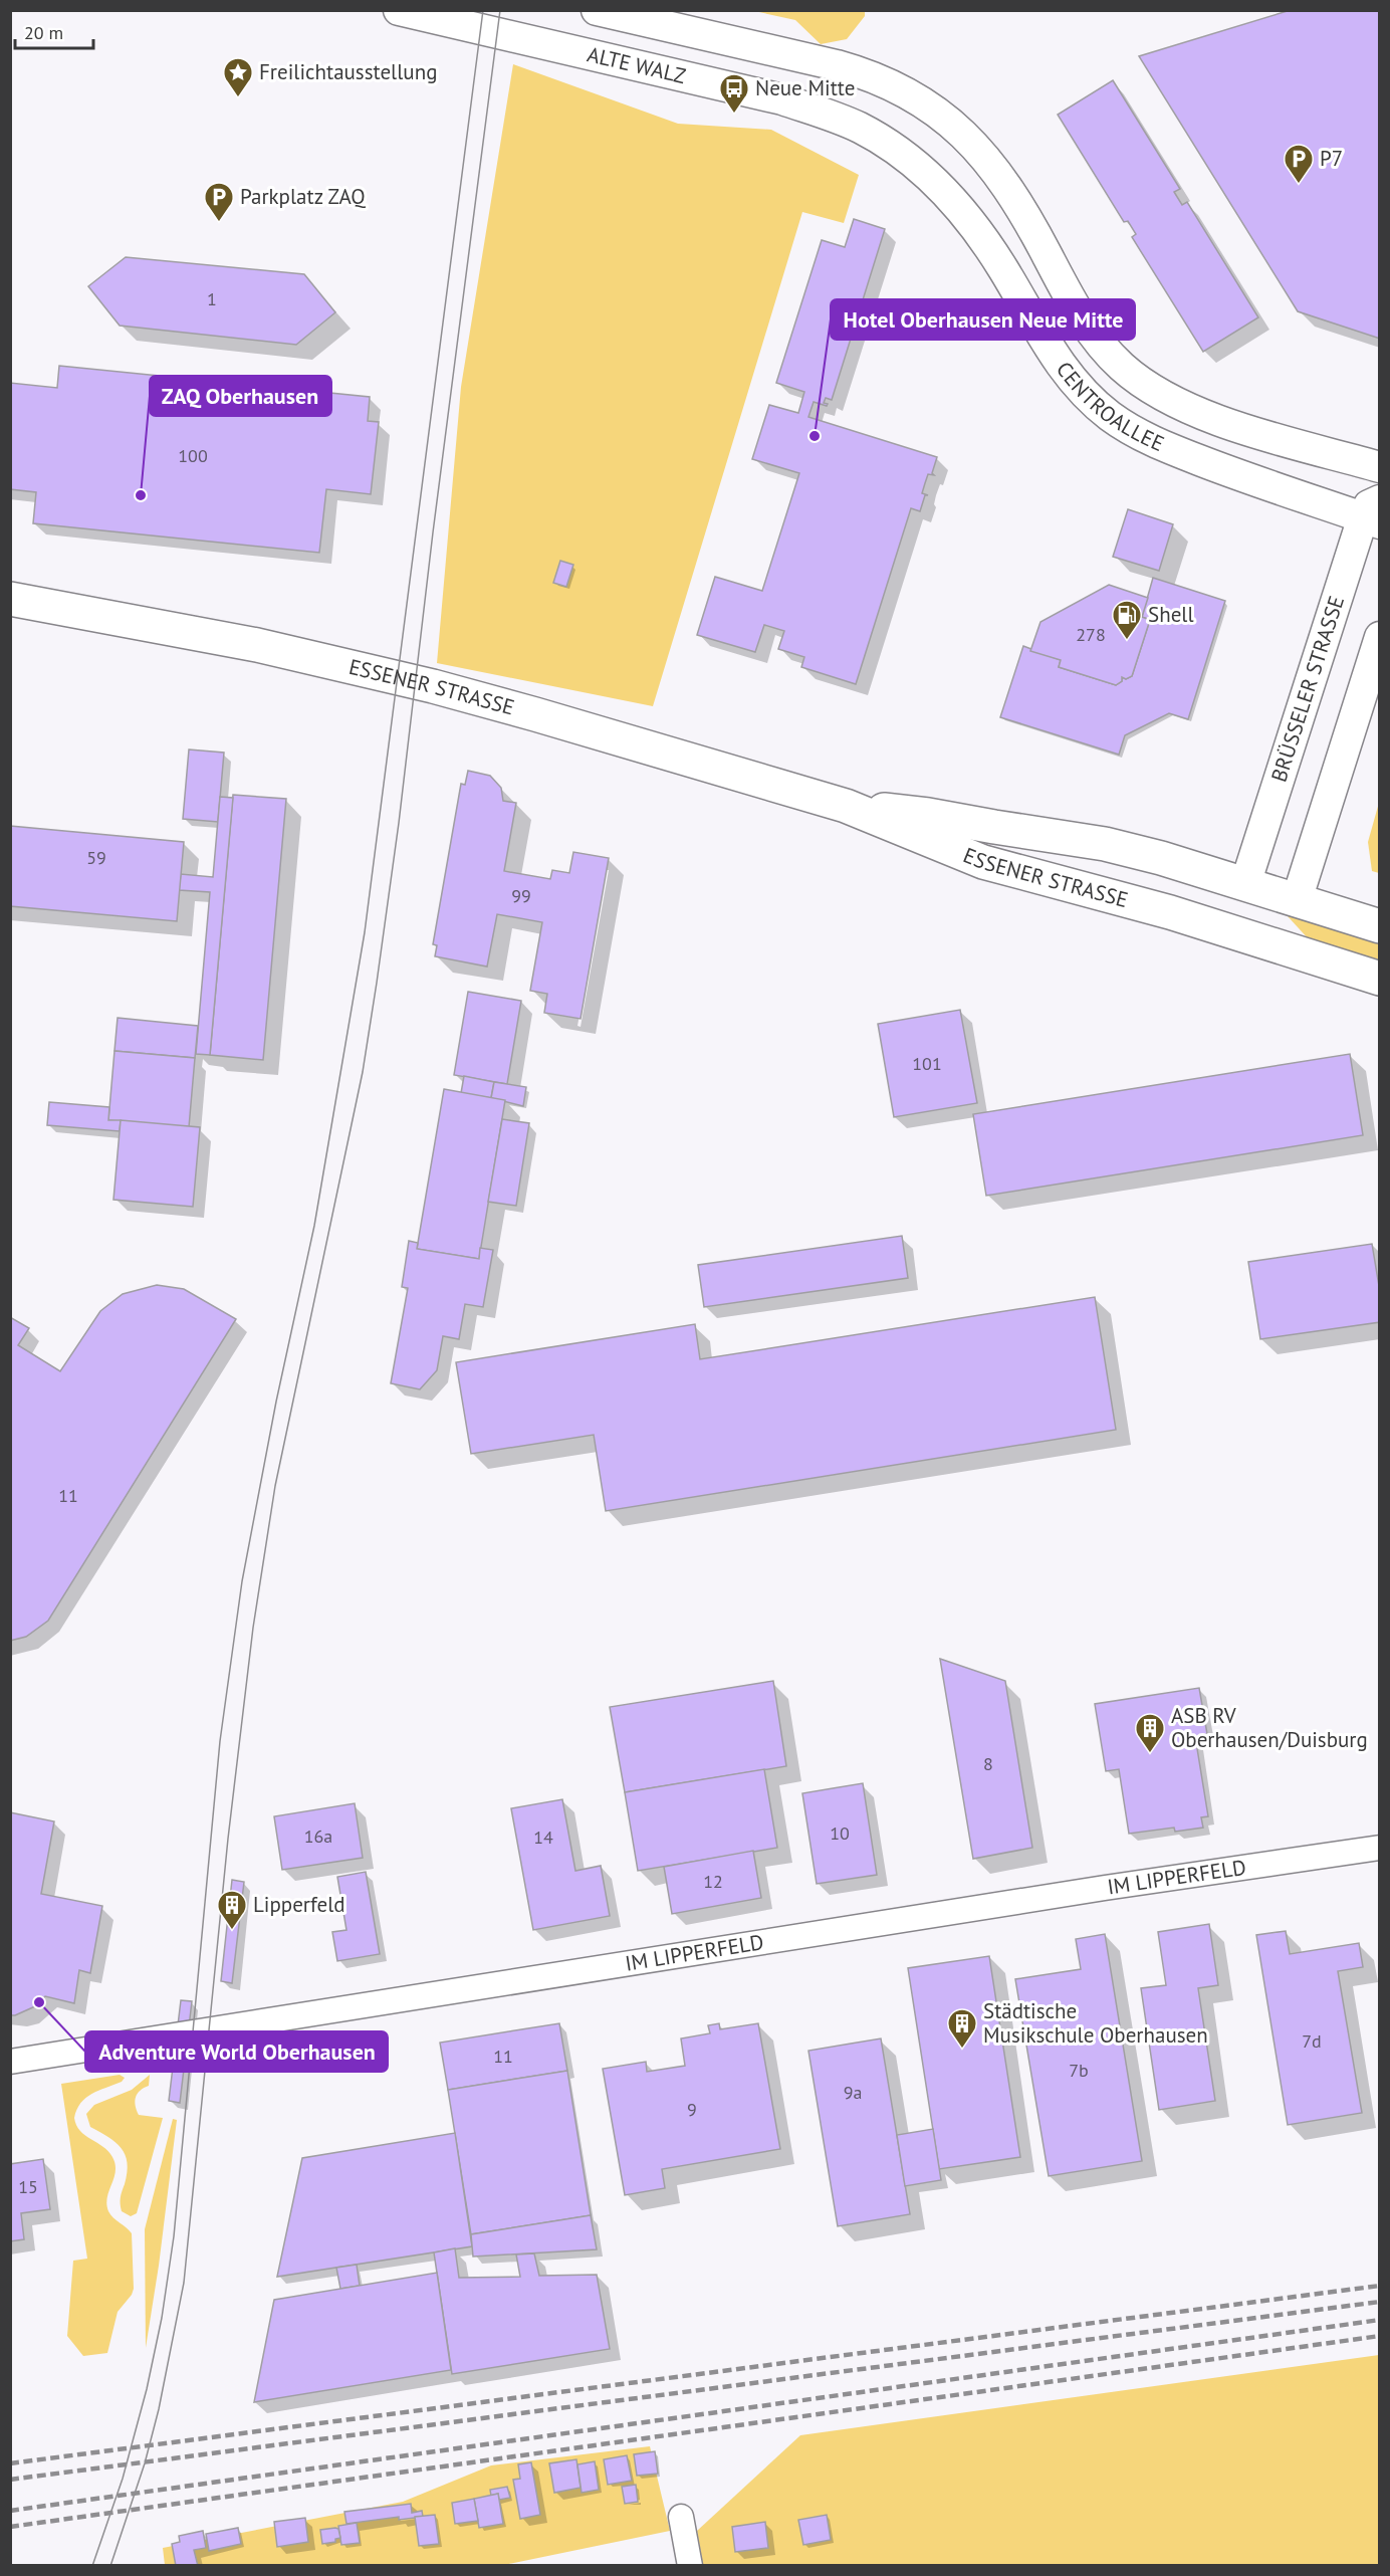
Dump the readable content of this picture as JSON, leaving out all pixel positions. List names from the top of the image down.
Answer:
{
  "streets": {
    "main road": ["ESSENER STRASSE"],
    "street": [
      "ALTE WALZ",
      "CENTROALLEE",
      "BRÜSSELER STRASSE",
      "IM LIPPERFELD"
    ]
  },
  "crossings": [
    ["ALTE WALZ", "CENTROALLEE"],
    ["CENTROALLEE", "BRÜSSELER STRASSE"],
    ["ESSENER STRASSE", "BRÜSSELER STRASSE"]
  ],
  "places": {
    "place": ["Freilichtausstellung"],
    "bus stop": ["Neue Mitte"],
    "parking": ["P7", "Parkplatz ZAQ"],
    "other": ["Hotel Oberhausen Neue Mitte", "ZAQ Oberhausen", "Adventure World Oberhausen"],
    "fuel station": ["Shell"],
    "building": ["ASB RV Oberhausen/Duisburg", "Lipperfeld", "Städtische Musikschule Oberhausen"]
  },
  "house_numbers": [
    "1",
    "100",
    "278",
    "59",
    "99",
    "101",
    "11",
    "8",
    "10",
    "16a",
    "14",
    "12",
    "7d",
    "11",
    "7b",
    "9a",
    "9",
    "15"
  ],
  "scale_bar": "20 m"
}
